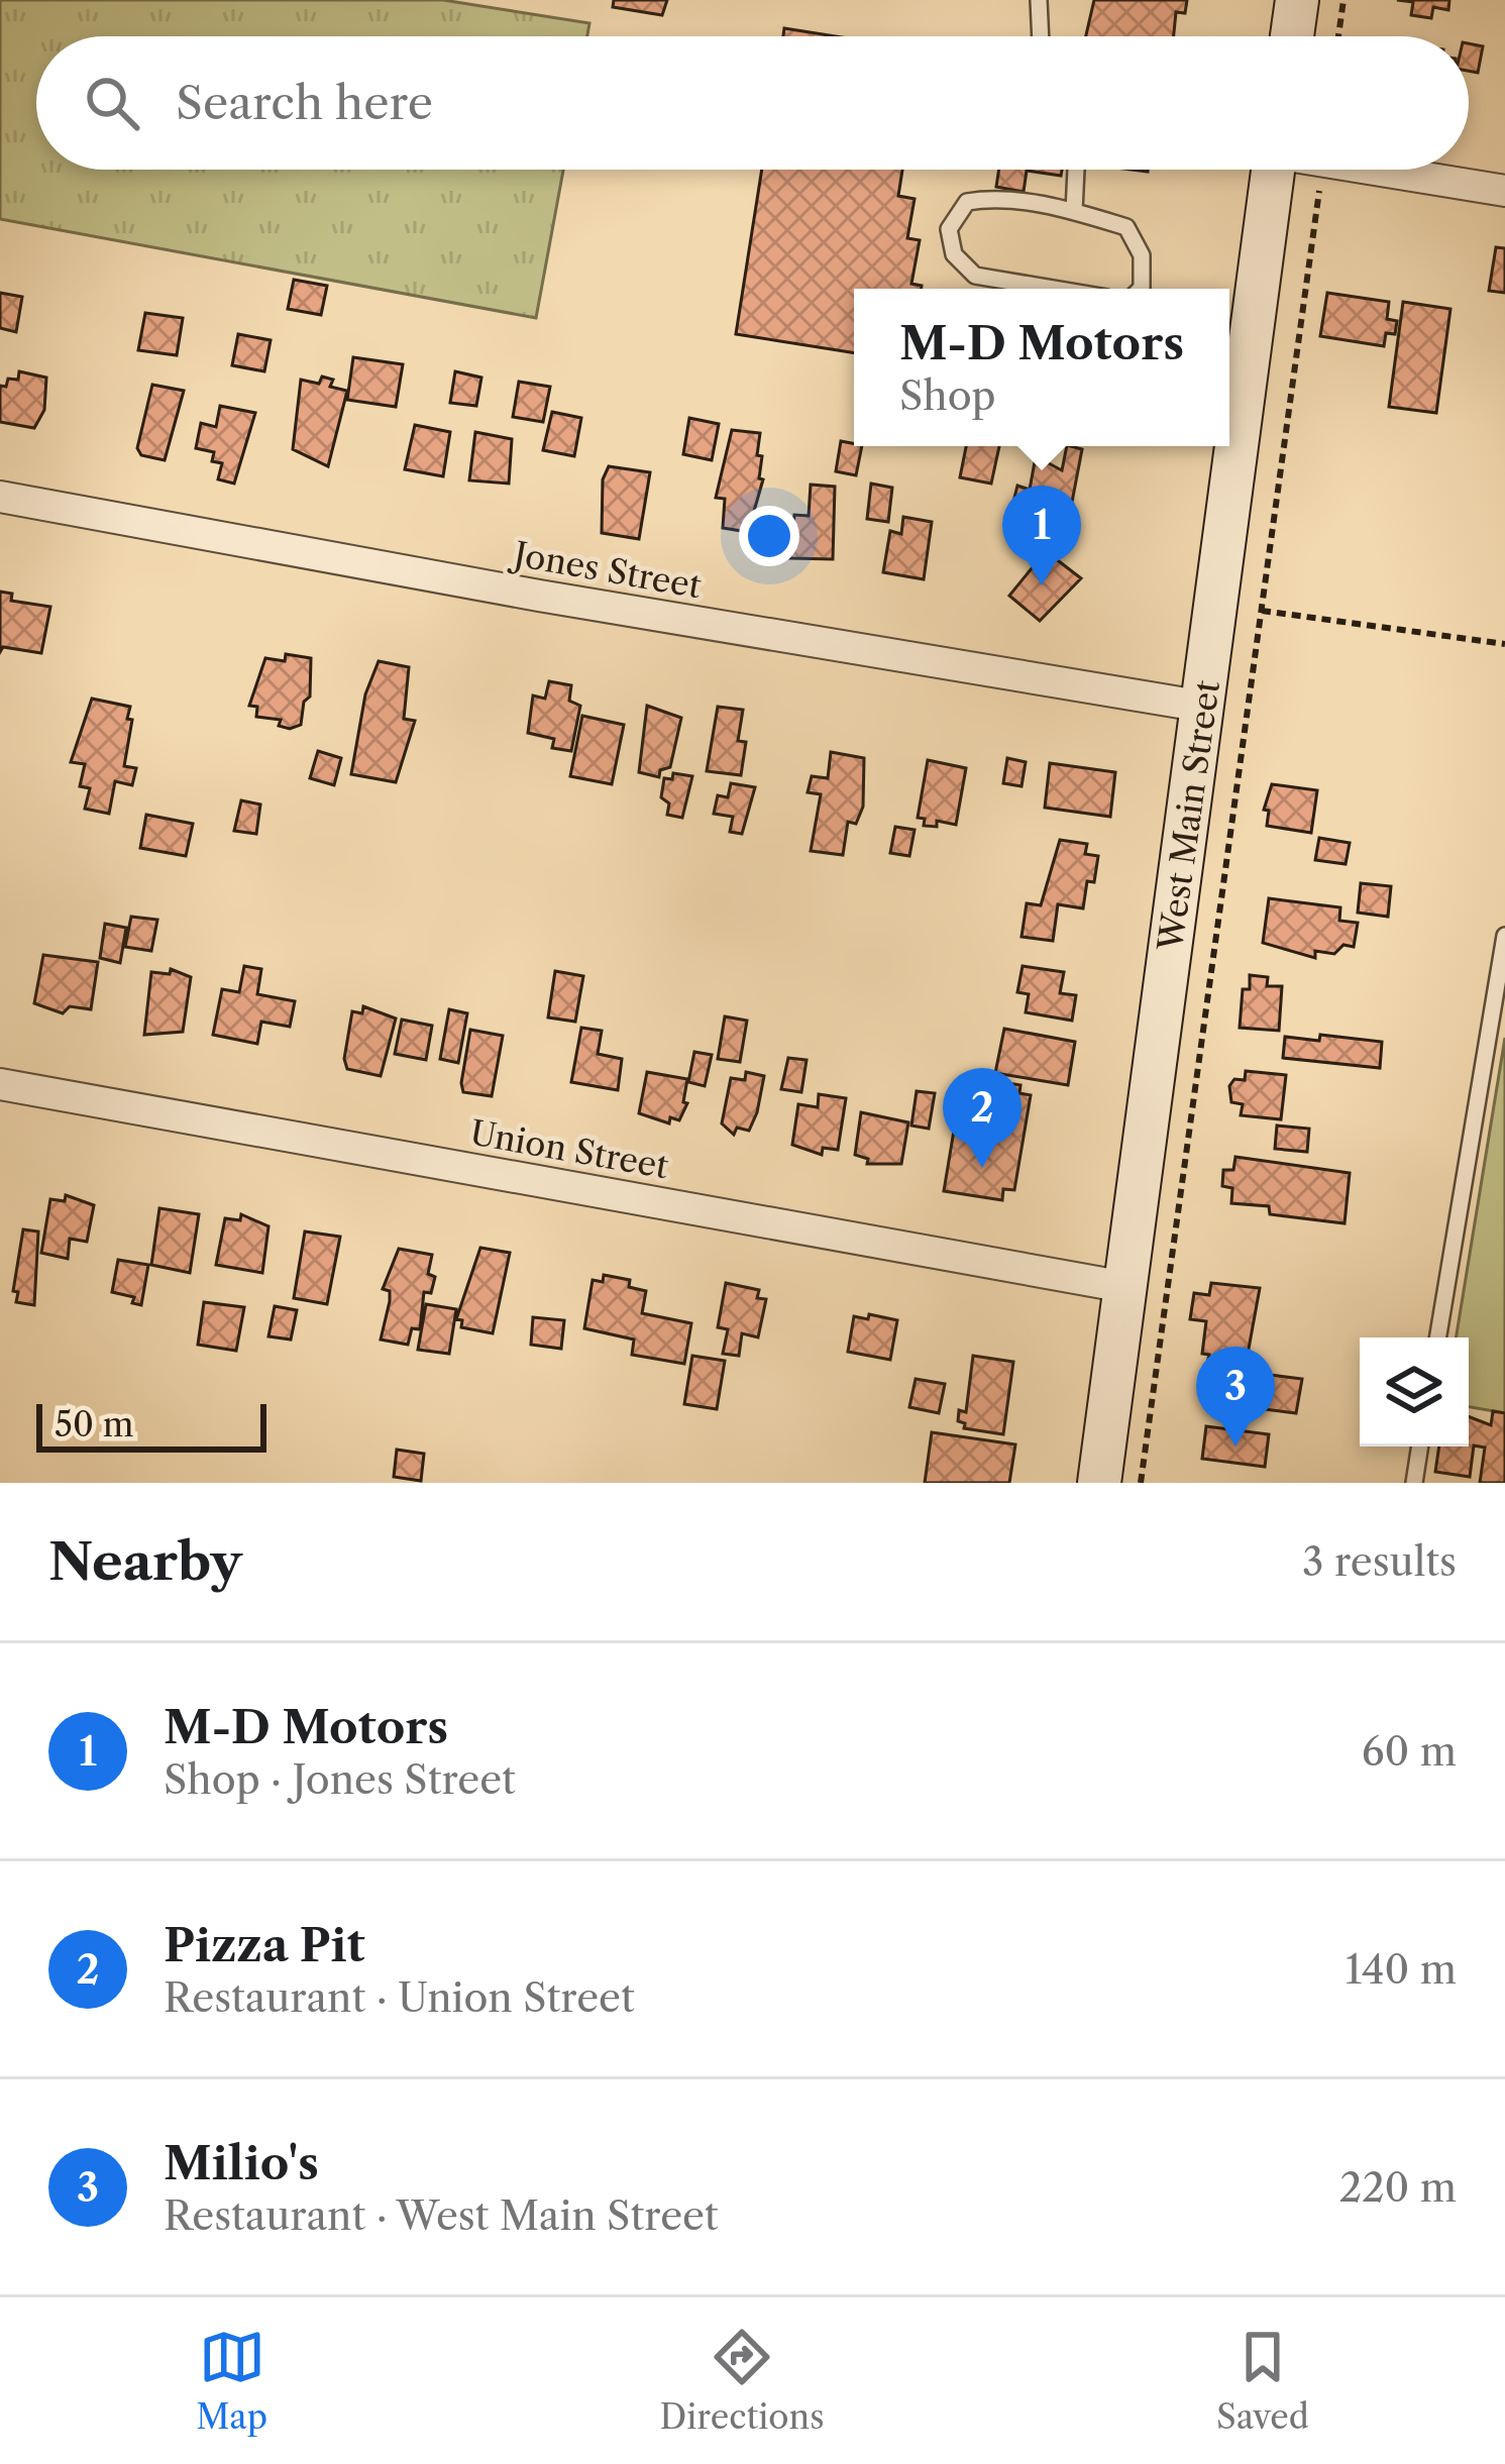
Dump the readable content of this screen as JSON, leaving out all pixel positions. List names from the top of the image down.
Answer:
{
  "streets": {
    "main road": ["West Main Street"],
    "street": ["Jones Street", "Union Street"]
  },
  "crossings": [
    ["Jones Street", "West Main Street"],
    ["West Main Street", "Union Street"]
  ],
  "scale_bar": "50 m",
  "page": {
    "search": "Search here",
    "popup": ["M-D Motors", "Shop"],
    "pins": ["1", "2", "3"],
    "scale": "50 m",
    "heading": ["Nearby", "3 results"],
    "list": [
      {
        "mark": "1",
        "name": "M-D Motors",
        "note": "Shop · Jones Street",
        "value": "60 m"
      },
      {
        "mark": "2",
        "name": "Pizza Pit",
        "note": "Restaurant · Union Street",
        "value": "140 m"
      },
      {
        "mark": "3",
        "name": "Milio's",
        "note": "Restaurant · West Main Street",
        "value": "220 m"
      }
    ],
    "nav": ["Map", "Directions", "Saved"]
  }
}
